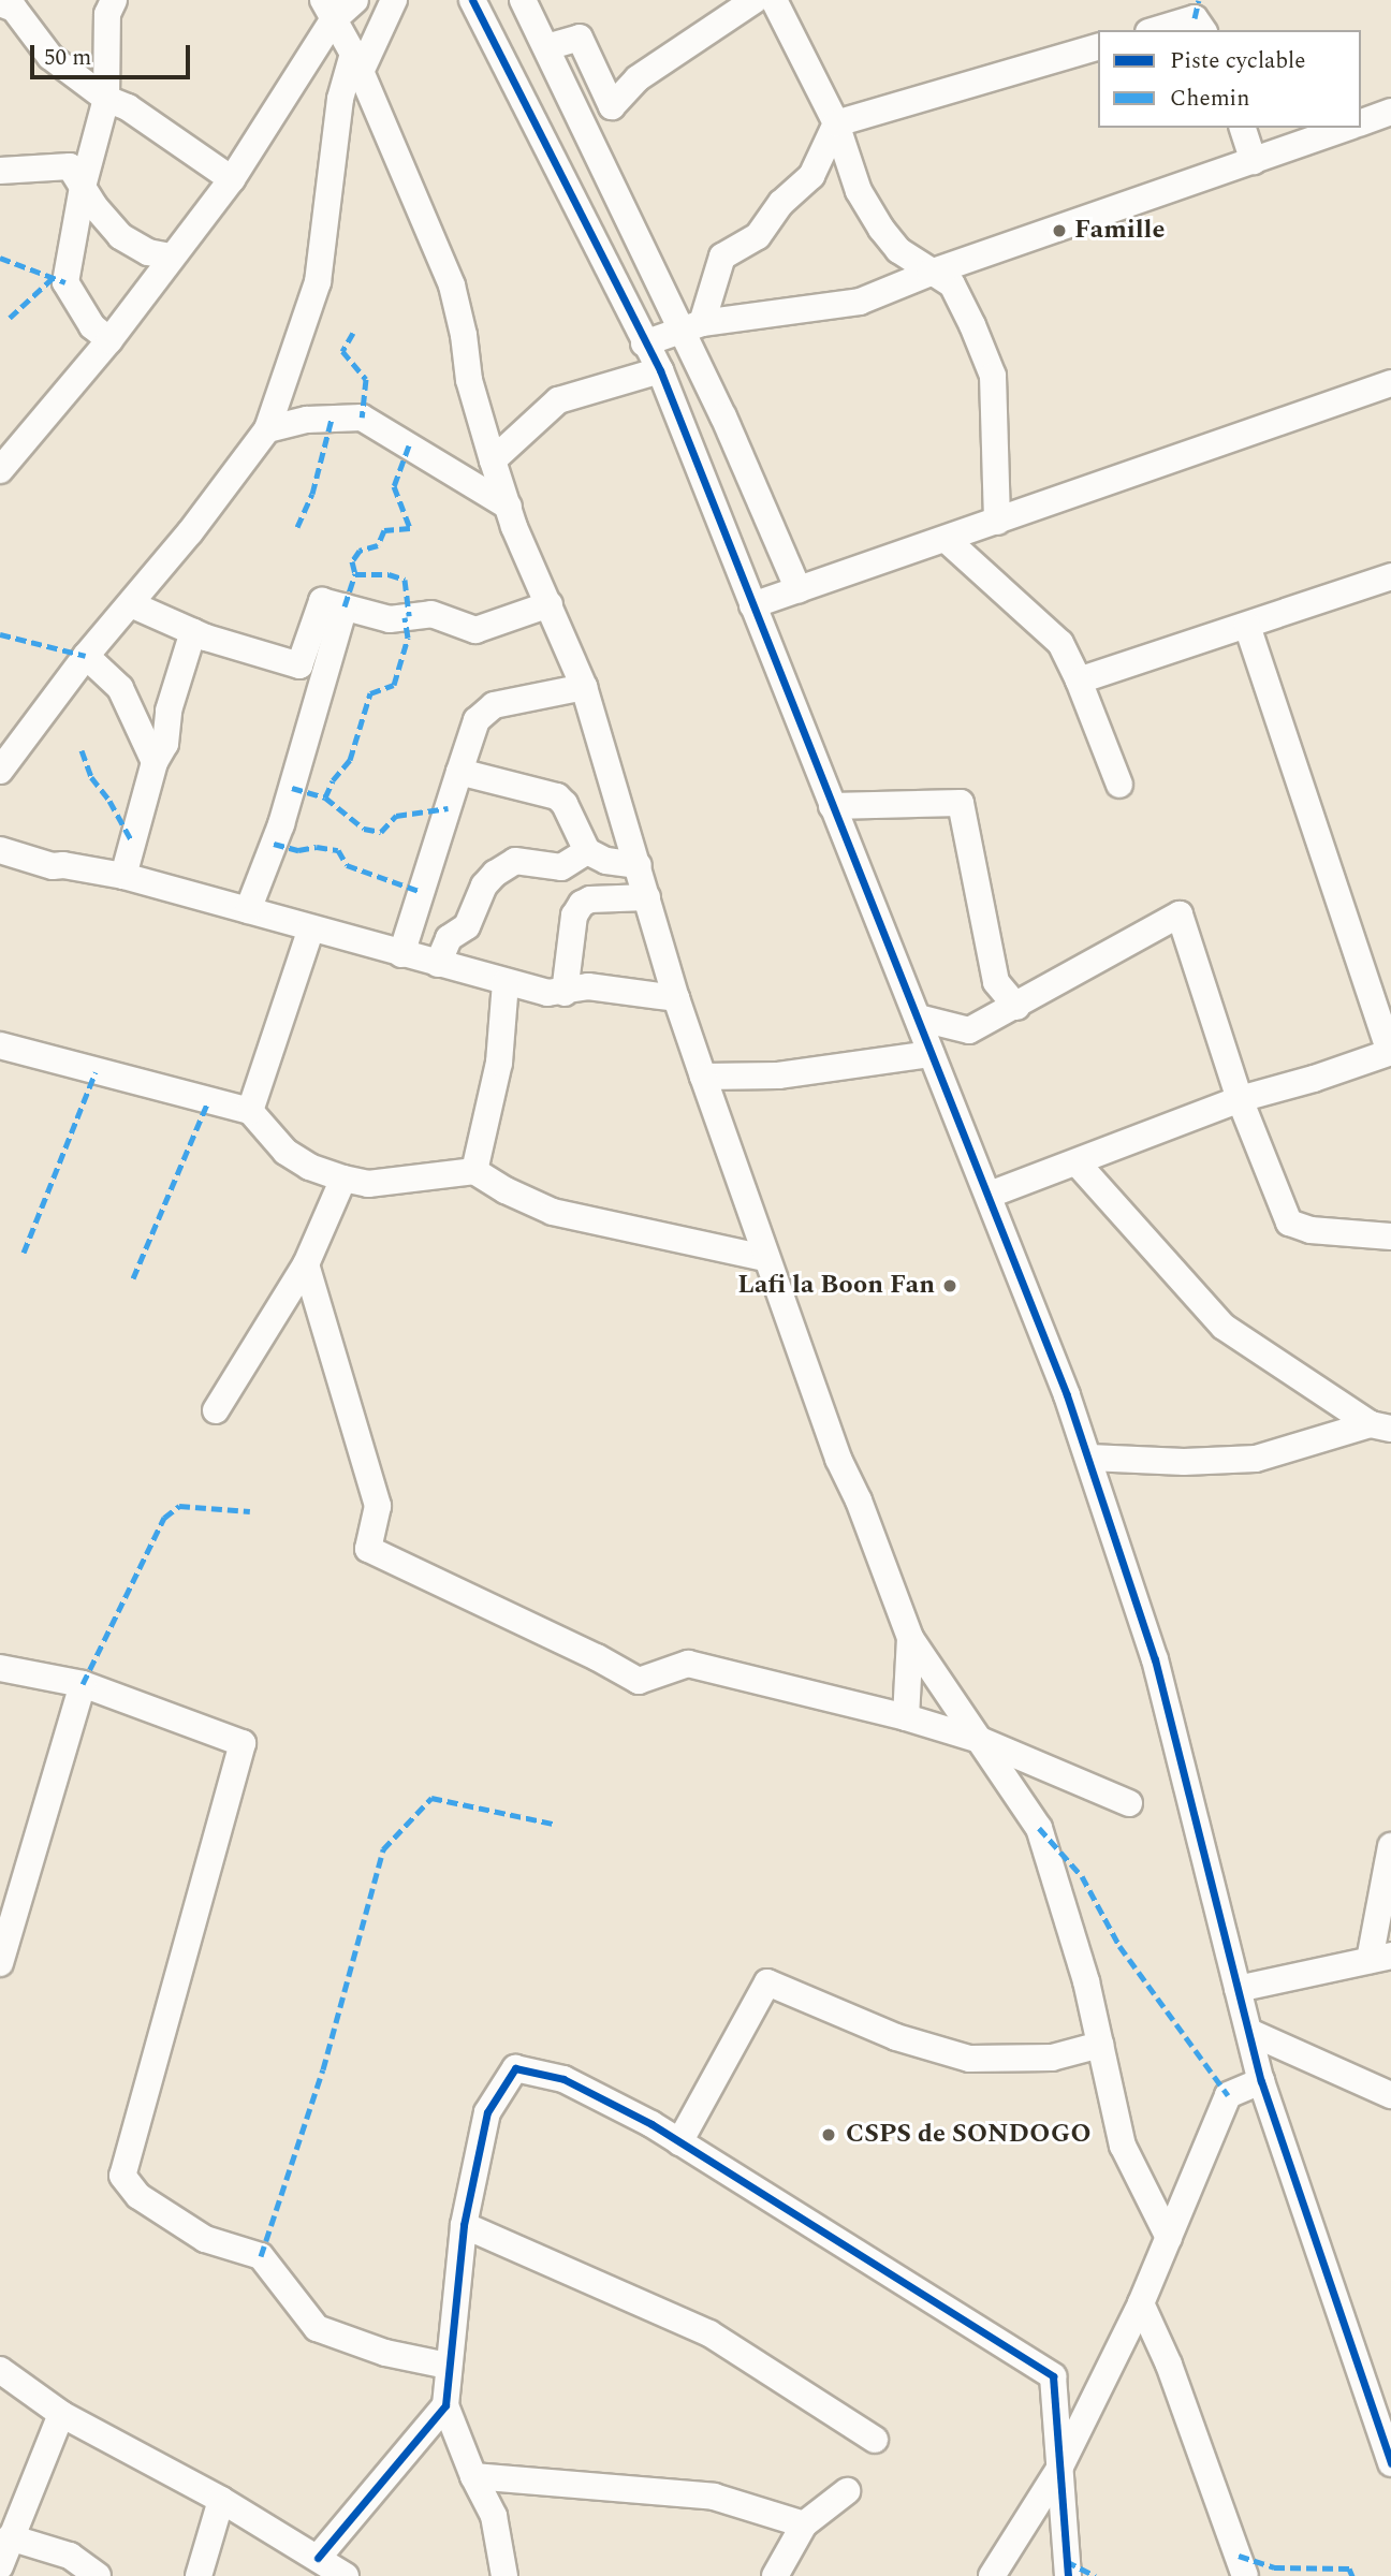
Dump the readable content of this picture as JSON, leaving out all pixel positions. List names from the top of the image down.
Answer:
{
  "places": ["Famille", "Lafi la Boon Fan", "CSPS de SONDOGO"],
  "legend": ["Piste cyclable", "Chemin"],
  "scale_bar": "50 m"
}
